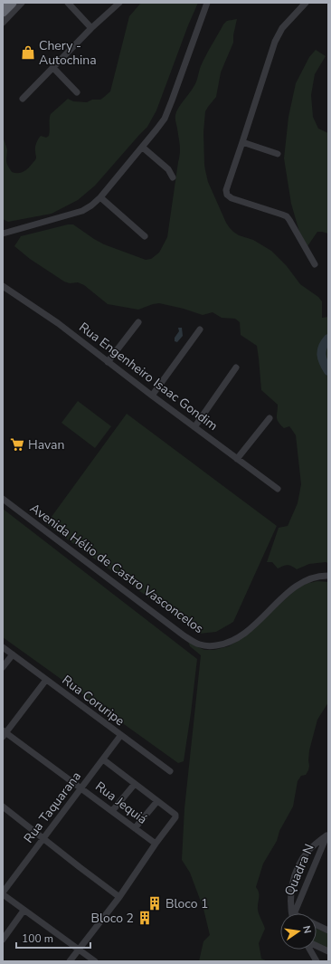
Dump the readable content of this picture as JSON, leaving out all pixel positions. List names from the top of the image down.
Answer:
{
  "streets": {
    "street": [
      "Rua Engenheiro Isaac Gondim",
      "Avenida Hélio de Castro Vasconcelos",
      "Rua Coruripe",
      "Rua Jequiá",
      "Rua Taquarana",
      "Quadra N"
    ]
  },
  "crossings": [
    ["Rua Coruripe", "Rua Taquarana"],
    ["Rua Jequiá", "Rua Taquarana"]
  ],
  "places": {
    "shop": ["Chery - Autochina"],
    "supermarket": ["Havan"],
    "building": ["Bloco 1", "Bloco 2"]
  },
  "scale_bar": "100 m",
  "north": "right"
}
